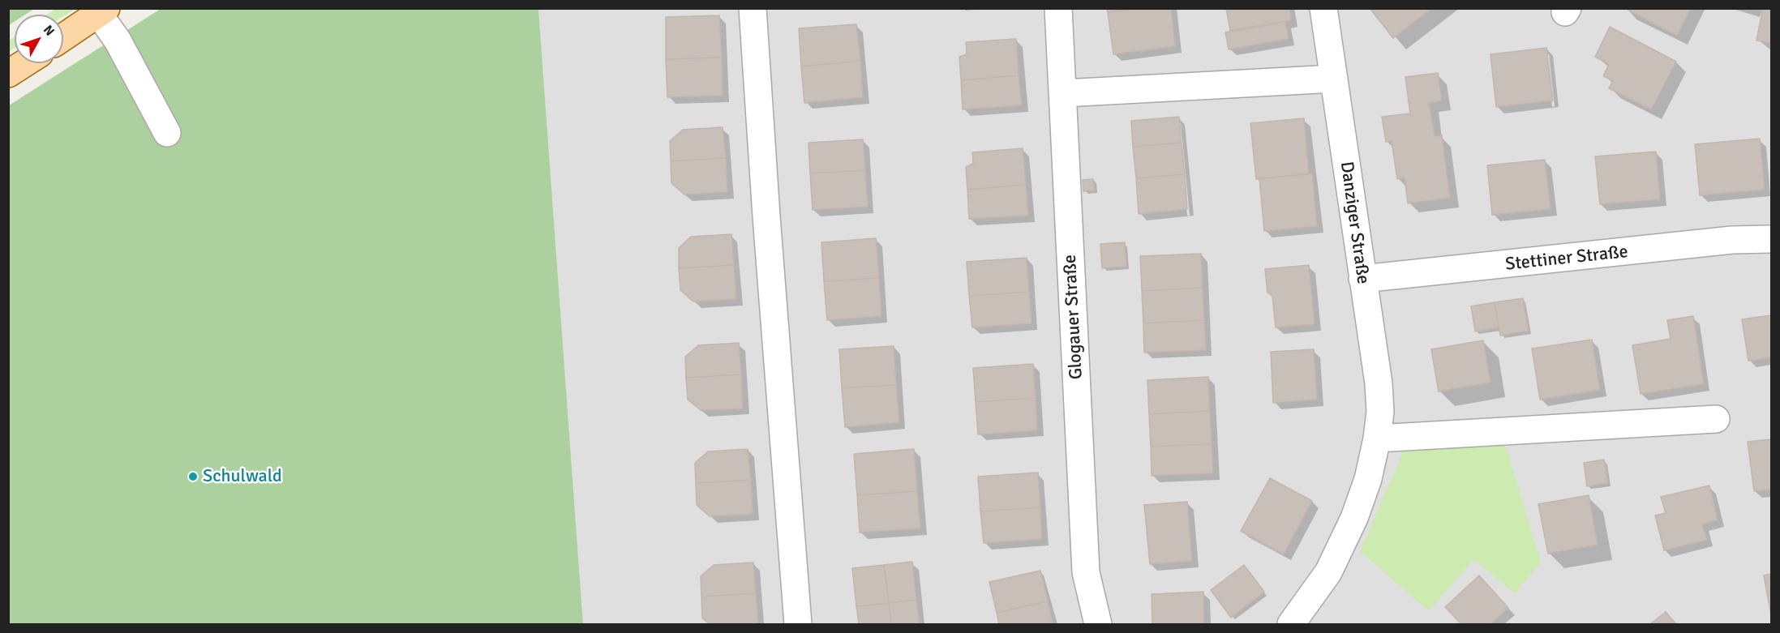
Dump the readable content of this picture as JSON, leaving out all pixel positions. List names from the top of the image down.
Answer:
{
  "streets": {
    "street": ["Danziger Straße", "Stettiner Straße", "Glogauer Straße"]
  },
  "crossings": [
    ["Danziger Straße", "Stettiner Straße"]
  ],
  "places": ["Schulwald"],
  "north": "top right"
}
